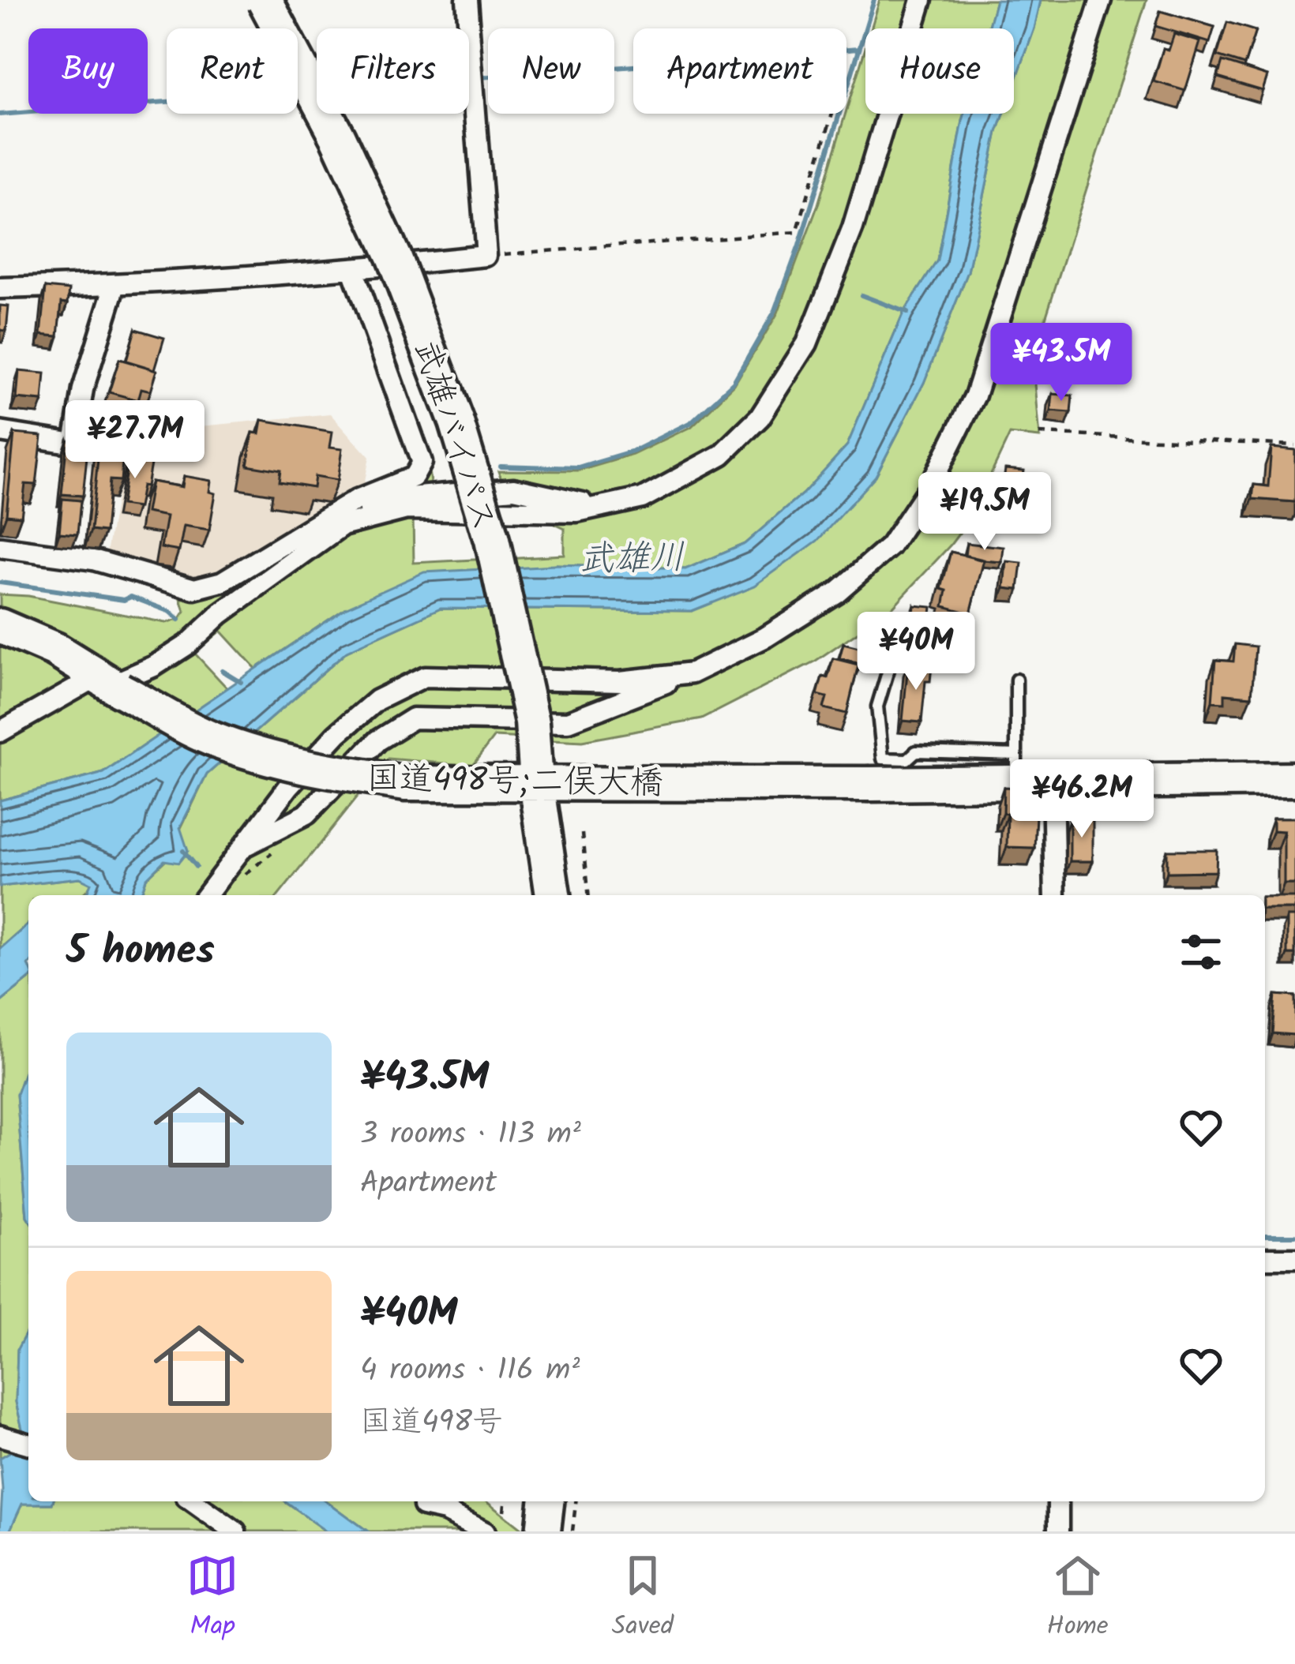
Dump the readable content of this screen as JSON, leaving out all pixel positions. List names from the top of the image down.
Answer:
{
  "streets": {
    "highway": ["武雄バイパス", "国道498号;二俣大橋"]
  },
  "crossings": [
    ["武雄バイパス", "国道498号;二俣大橋"]
  ],
  "water": ["武雄川"],
  "page": {
    "chip": [
      "Buy",
      "Rent",
      "Filters",
      "New",
      "Apartment",
      "House"
    ],
    "price": [
      "¥43.5M",
      "¥27.7M",
      "¥19.5M",
      "¥40M",
      "¥46.2M"
    ],
    "heading": "5 homes",
    "list": [
      {
        "name": "¥43.5M",
        "note": "3 rooms · 113 m² · Apartment"
      },
      {
        "name": "¥40M",
        "note": "4 rooms · 116 m² · 国道498号"
      }
    ],
    "tabs": ["Map", "Saved", "Home"]
  }
}
